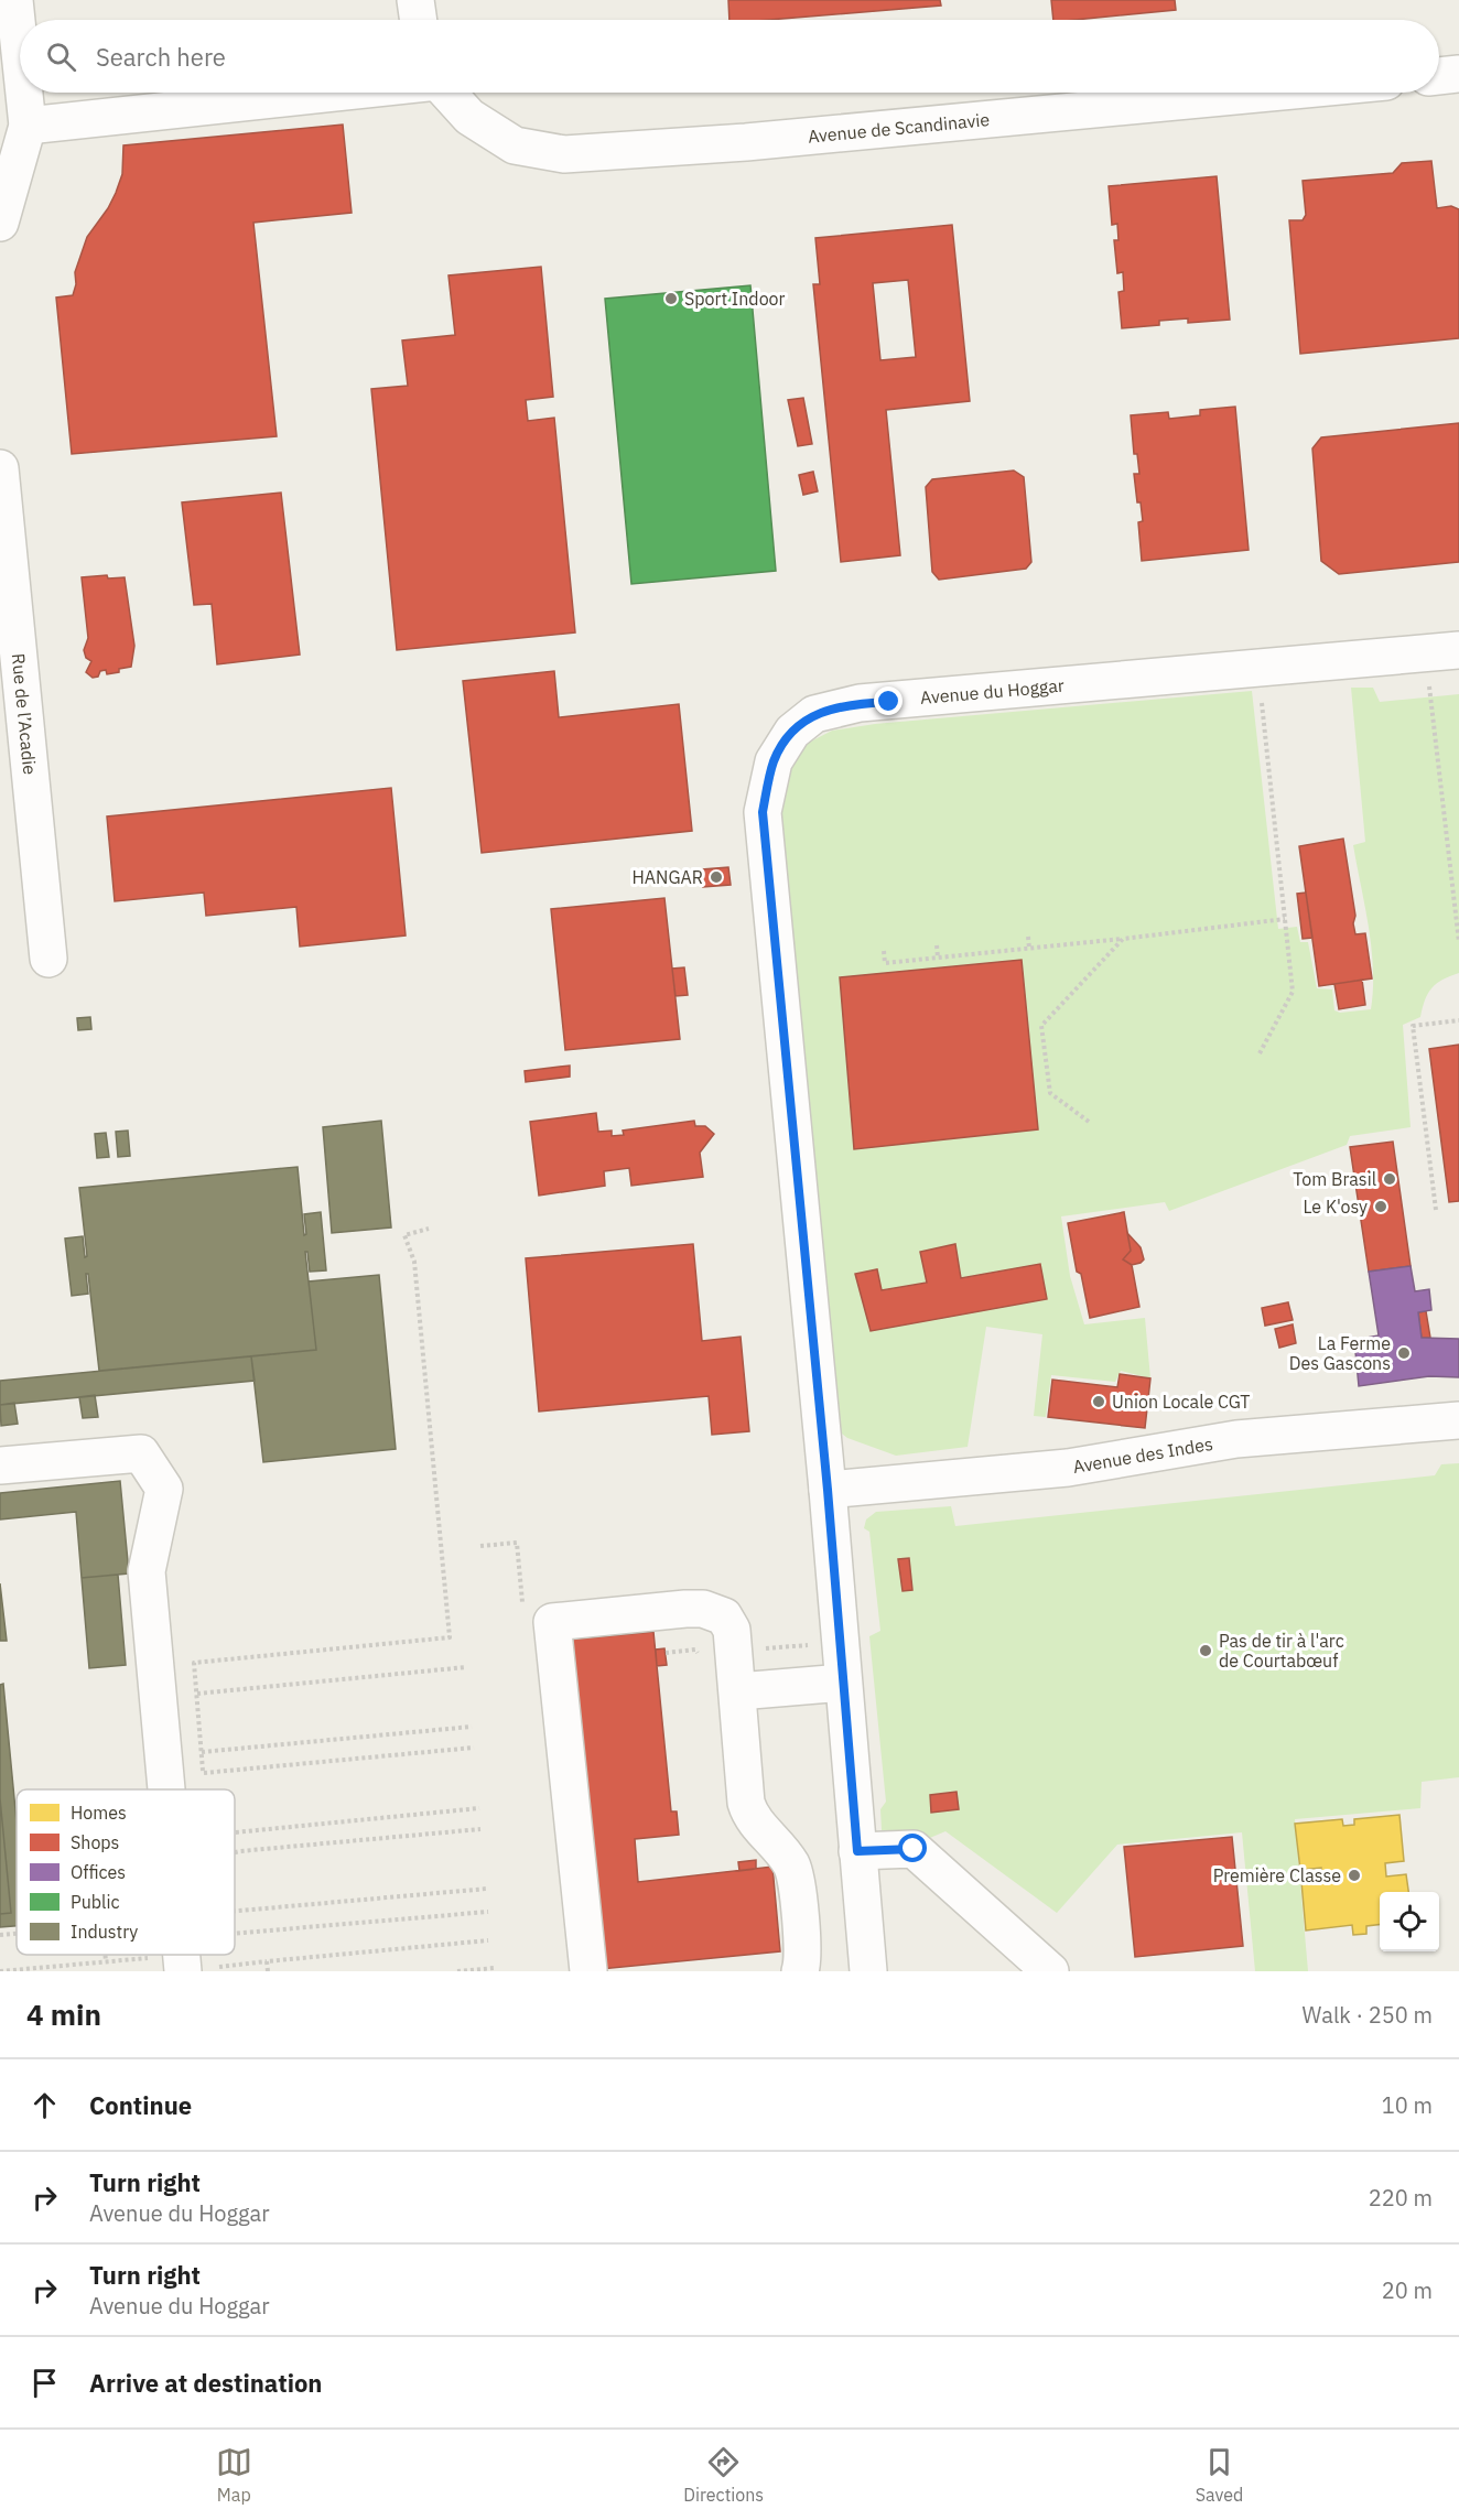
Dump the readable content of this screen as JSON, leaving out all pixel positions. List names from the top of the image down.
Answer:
{
  "streets": {
    "street": [
      "Avenue de Scandinavie",
      "Avenue du Hoggar",
      "Rue de l’Acadie",
      "Avenue des Indes"
    ]
  },
  "crossings": [
    ["Avenue du Hoggar", "Avenue des Indes"]
  ],
  "places": [
    "Sport Indoor",
    "HANGAR",
    "Tom Brasil",
    "Le K'osy",
    "La Ferme Des Gascons",
    "Union Locale CGT",
    "Pas de tir à l'arc de Courtabœuf",
    "Première Classe"
  ],
  "legend": [
    "Homes",
    "Shops",
    "Offices",
    "Public",
    "Industry"
  ],
  "page": {
    "search": "Search here",
    "heading": ["4 min", "Walk · 250 m"],
    "list": [
      ["Continue", "10 m"],
      ["Turn right", "Avenue du Hoggar", "220 m"],
      ["Turn right", "Avenue du Hoggar", "20 m"],
      "Arrive at destination"
    ],
    "nav": ["Map", "Directions", "Saved"]
  }
}
